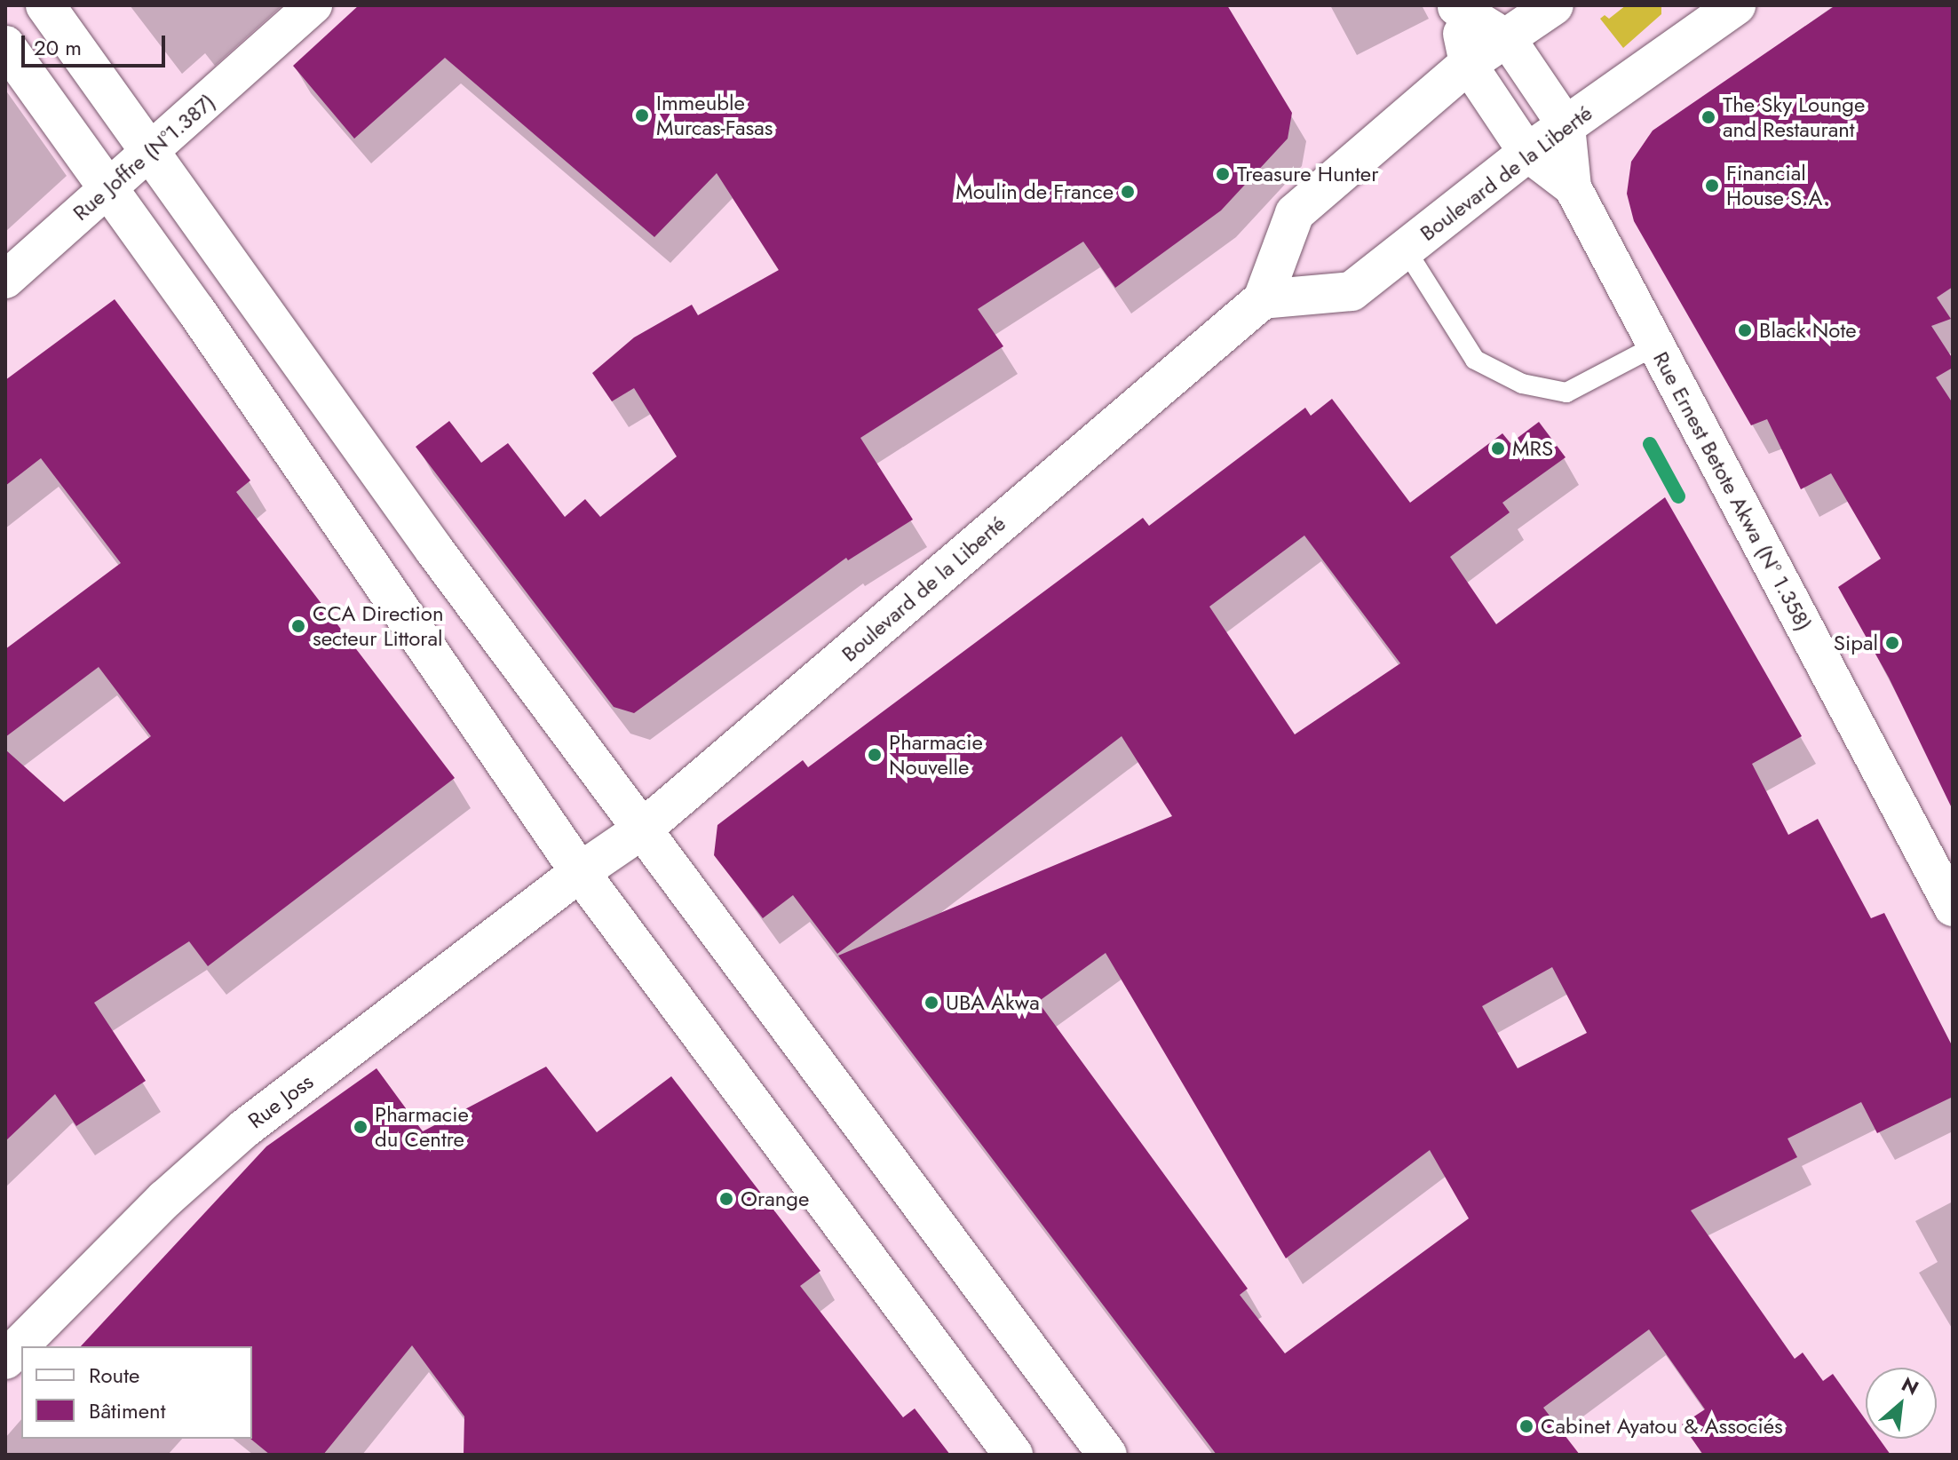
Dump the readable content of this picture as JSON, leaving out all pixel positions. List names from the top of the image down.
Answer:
{
  "streets": {
    "main road": ["Boulevard de la Liberté", "Rue Joss"],
    "street": ["Rue Joffre (N°1.387)", "Rue Ernest Betote Akwa (N° 1.358)"]
  },
  "crossings": [
    ["Boulevard de la Liberté", "Rue Ernest Betote Akwa (N° 1.358)"],
    ["Boulevard de la Liberté", "Rue Joss"]
  ],
  "places": [
    "Immeuble Murcas-Fasas",
    "The Sky Lounge and Restaurant",
    "Treasure Hunter",
    "Financial House S.A.",
    "Moulin de France",
    "Black Note",
    "MRS",
    "CCA Direction secteur Littoral",
    "Sipal",
    "Pharmacie Nouvelle",
    "UBA Akwa",
    "Pharmacie du Centre",
    "Orange",
    "Cabinet Ayatou & Associés"
  ],
  "legend": ["Route", "Bâtiment"],
  "scale_bar": "20 m",
  "north": "top right"
}
